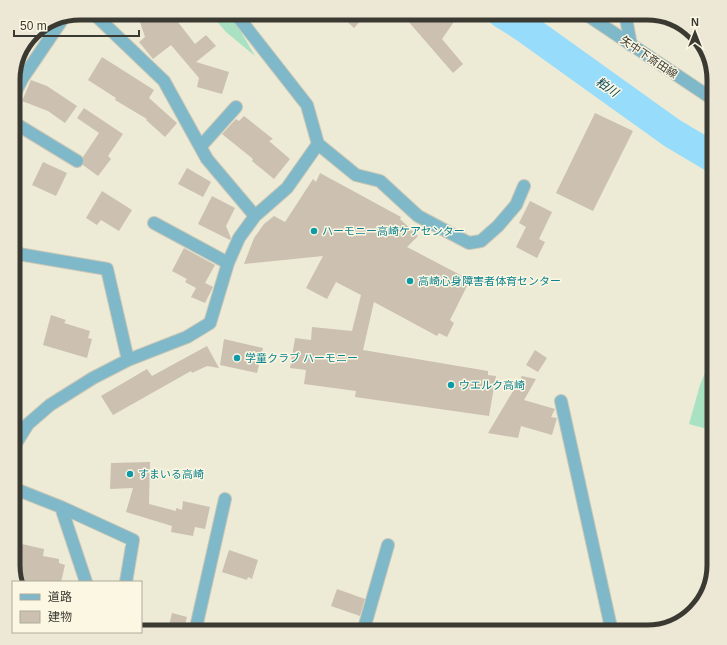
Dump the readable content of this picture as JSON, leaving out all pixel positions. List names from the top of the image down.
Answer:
{
  "streets": {
    "street": ["矢中下斎田線"]
  },
  "water": ["粕川"],
  "places": [
    "ハーモニー高崎ケアセンター",
    "高崎心身障害者体育センター",
    "学童クラブ ハーモニー",
    "ウエルク高崎",
    "すまいる高崎"
  ],
  "legend": ["道路", "建物"],
  "scale_bar": "50 m",
  "north": "top"
}
